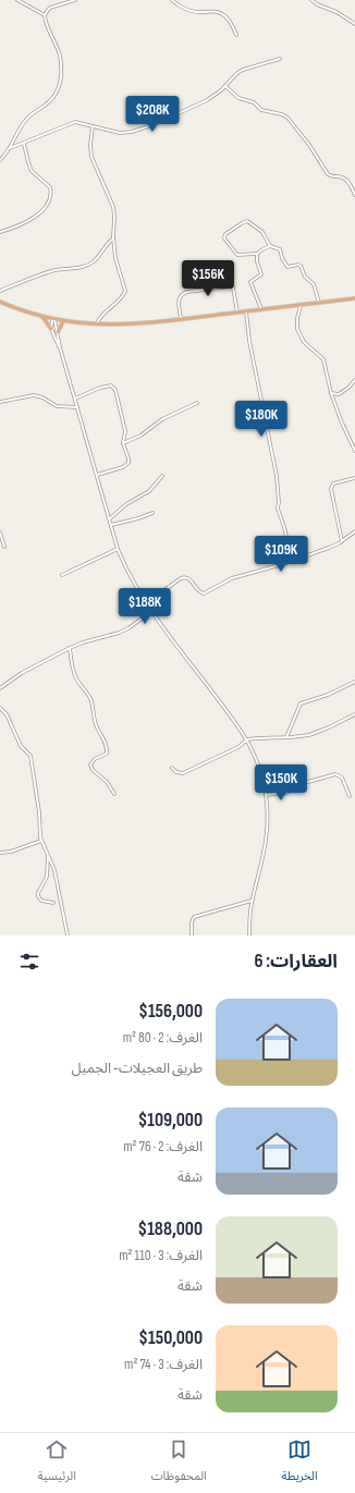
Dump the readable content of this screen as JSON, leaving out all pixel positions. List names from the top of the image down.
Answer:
{
  "page": {
    "price": [
      "$208K",
      "$156K",
      "$180K",
      "$109K",
      "$188K",
      "$150K"
    ],
    "heading": "العقارات: 6",
    "list": [
      {
        "name": "$156,000",
        "note": "الغرف: 2 · 80 m² · طريق العجيلات- الجميل"
      },
      {
        "name": "$109,000",
        "note": "الغرف: 2 · 76 m² · شقة"
      },
      {
        "name": "$188,000",
        "note": "الغرف: 3 · 110 m² · شقة"
      },
      {
        "name": "$150,000",
        "note": "الغرف: 3 · 74 m² · شقة"
      }
    ],
    "tabs": ["الخريطة", "المحفوظات", "الرئيسية"]
  }
}
